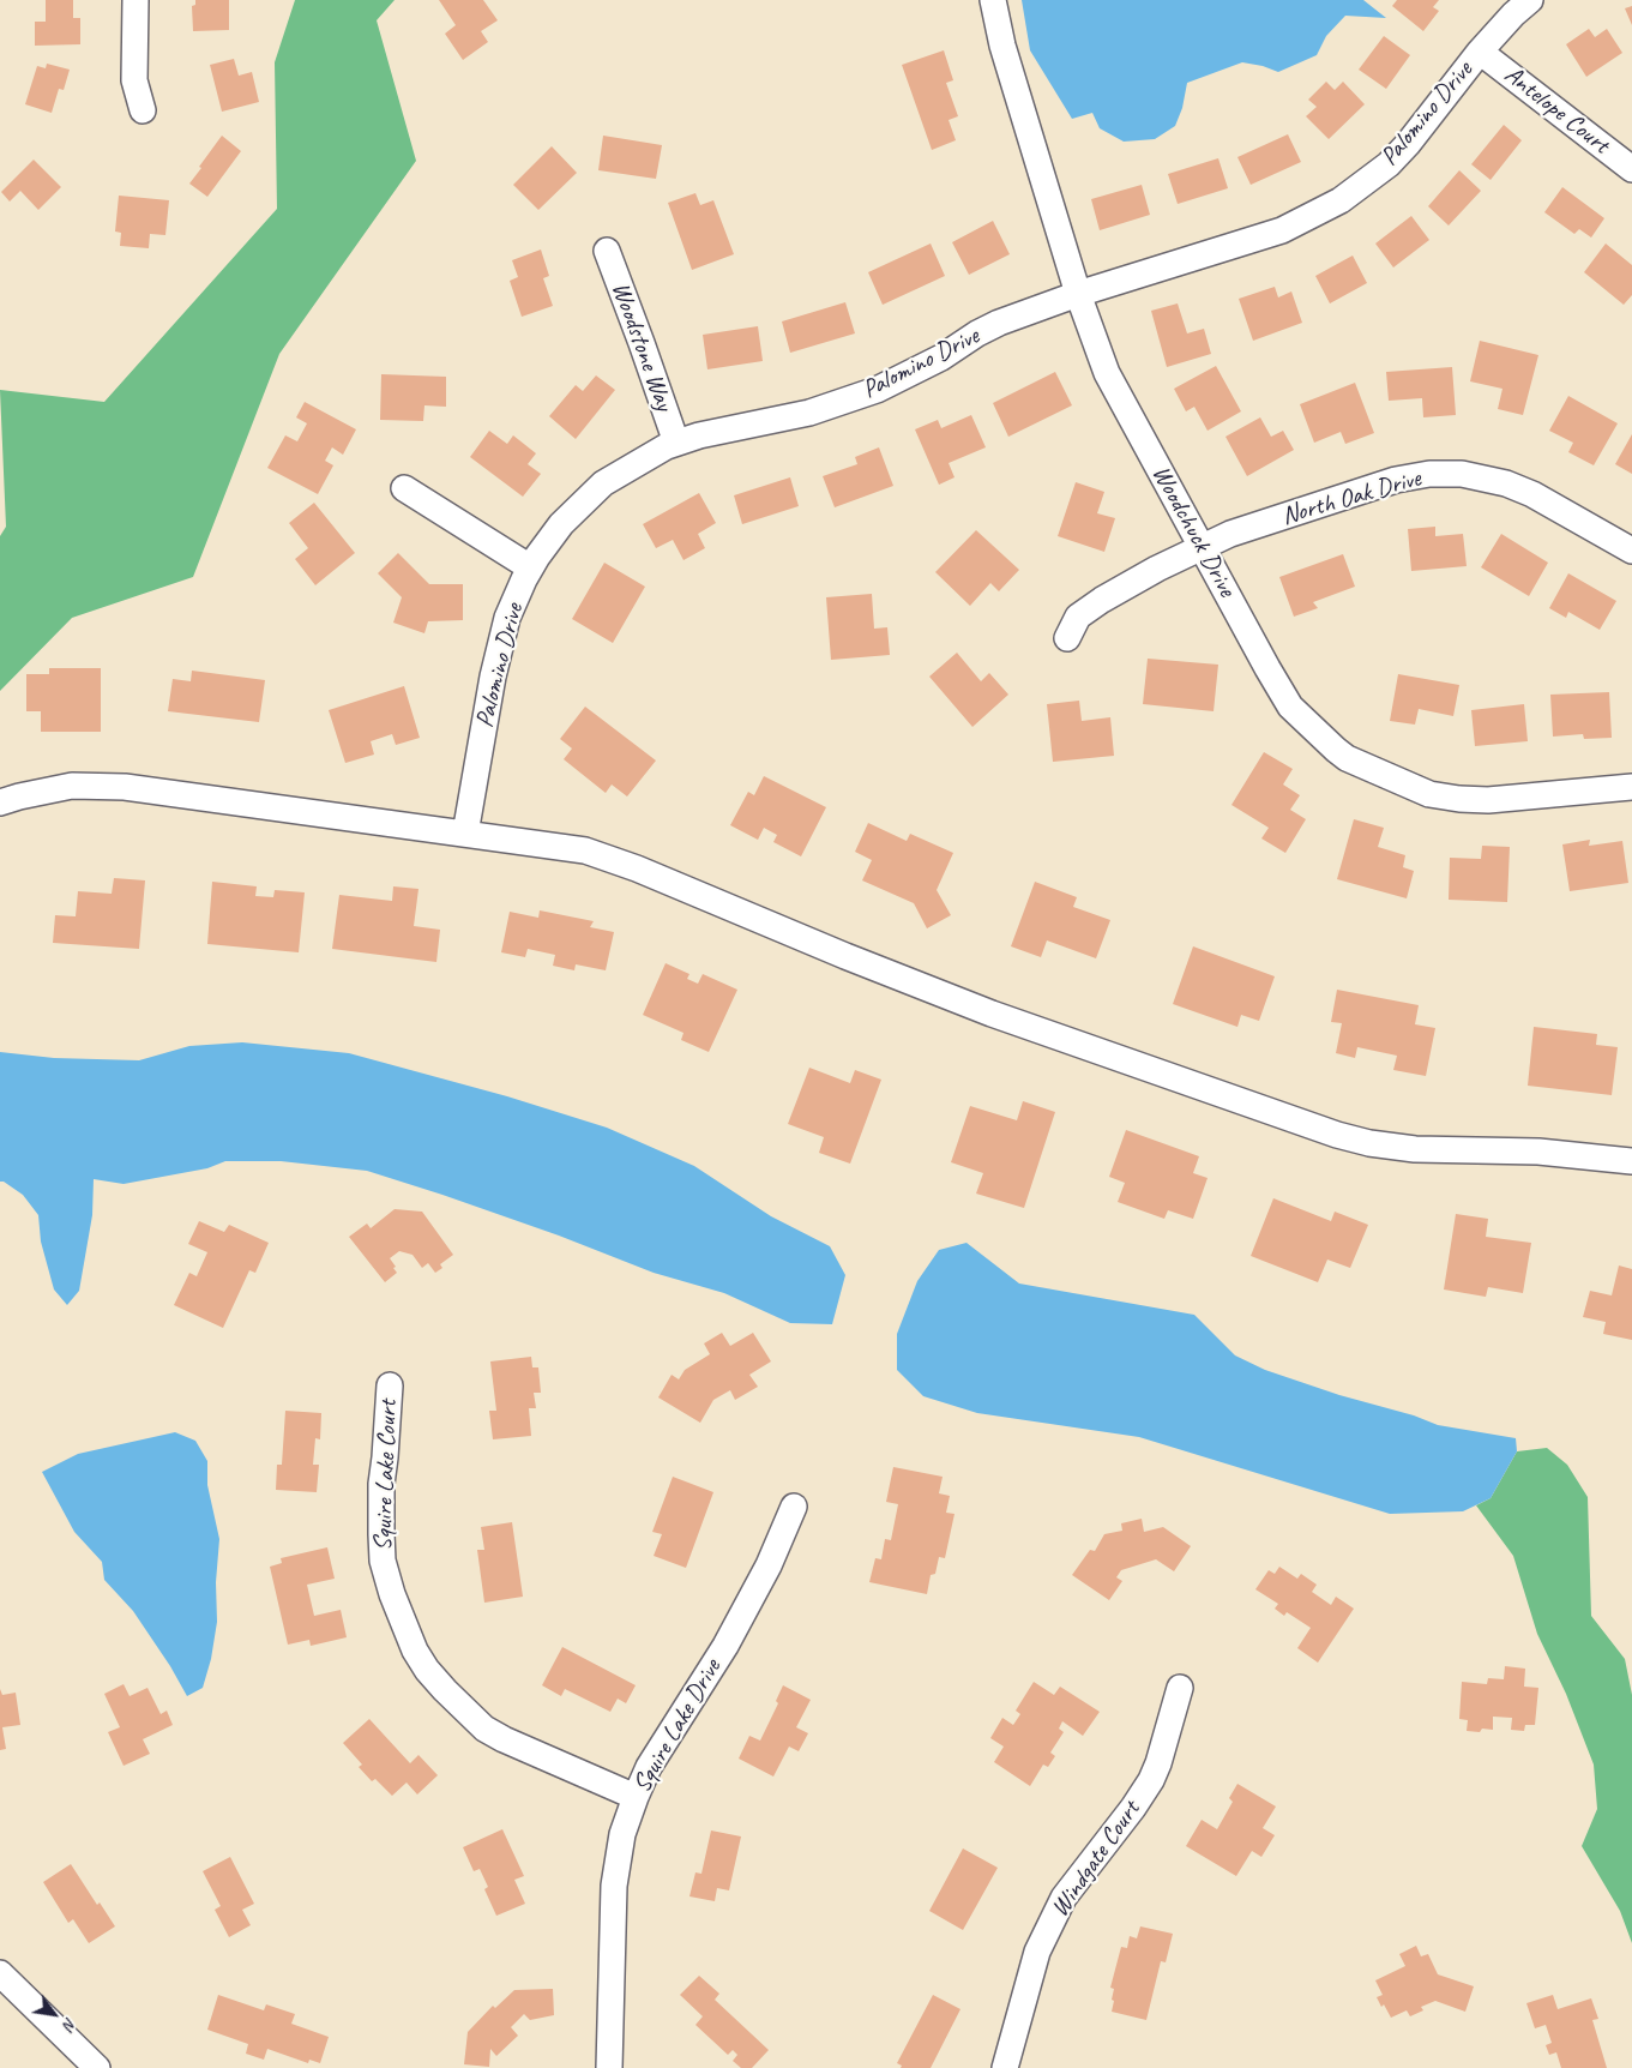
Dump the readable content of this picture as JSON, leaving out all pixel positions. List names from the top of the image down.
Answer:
{
  "streets": {
    "street": [
      "Antelope Court",
      "Palomino Drive",
      "Woodstone Way",
      "North Oak Drive",
      "Woodchuck Drive",
      "Squire Lake Court",
      "Squire Lake Drive",
      "Windgate Court"
    ]
  },
  "crossings": [
    ["Antelope Court", "Palomino Drive"],
    ["Palomino Drive", "Woodstone Way"],
    ["Palomino Drive", "Woodchuck Drive"],
    ["North Oak Drive", "Woodchuck Drive"],
    ["Squire Lake Court", "Squire Lake Drive"]
  ],
  "north": "bottom right"
}
